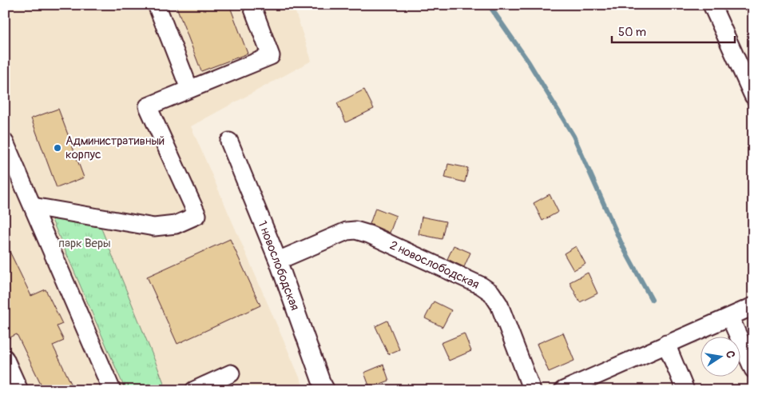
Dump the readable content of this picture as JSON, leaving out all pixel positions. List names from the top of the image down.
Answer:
{
  "streets": {
    "street": ["2 новослободская", "1 новослободская"]
  },
  "crossings": [
    ["2 новослободская", "1 новослободская"]
  ],
  "parks": ["парк Веры"],
  "places": ["Административный корпус"],
  "scale_bar": "50 m",
  "north": "right"
}
